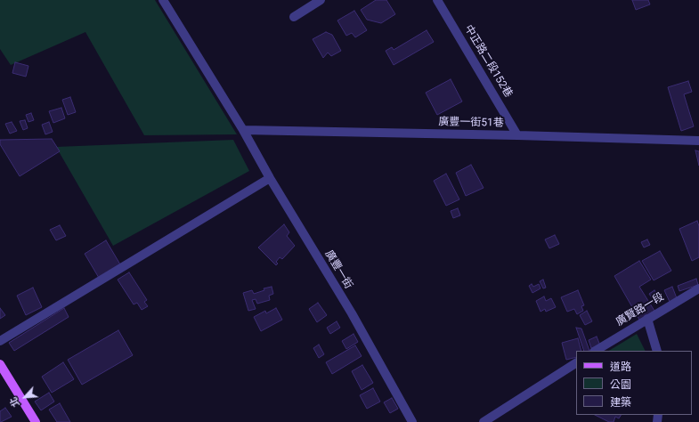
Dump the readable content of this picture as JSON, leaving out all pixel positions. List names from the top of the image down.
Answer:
{
  "streets": {
    "street": [
      "中正路二段152巷",
      "廣豐一街51巷",
      "廣豐一街",
      "廣賢路一段"
    ]
  },
  "crossings": [
    ["中正路二段152巷", "廣豐一街51巷"],
    ["廣豐一街51巷", "廣豐一街"]
  ],
  "legend": ["道路", "公園", "建築"],
  "north": "bottom left"
}
